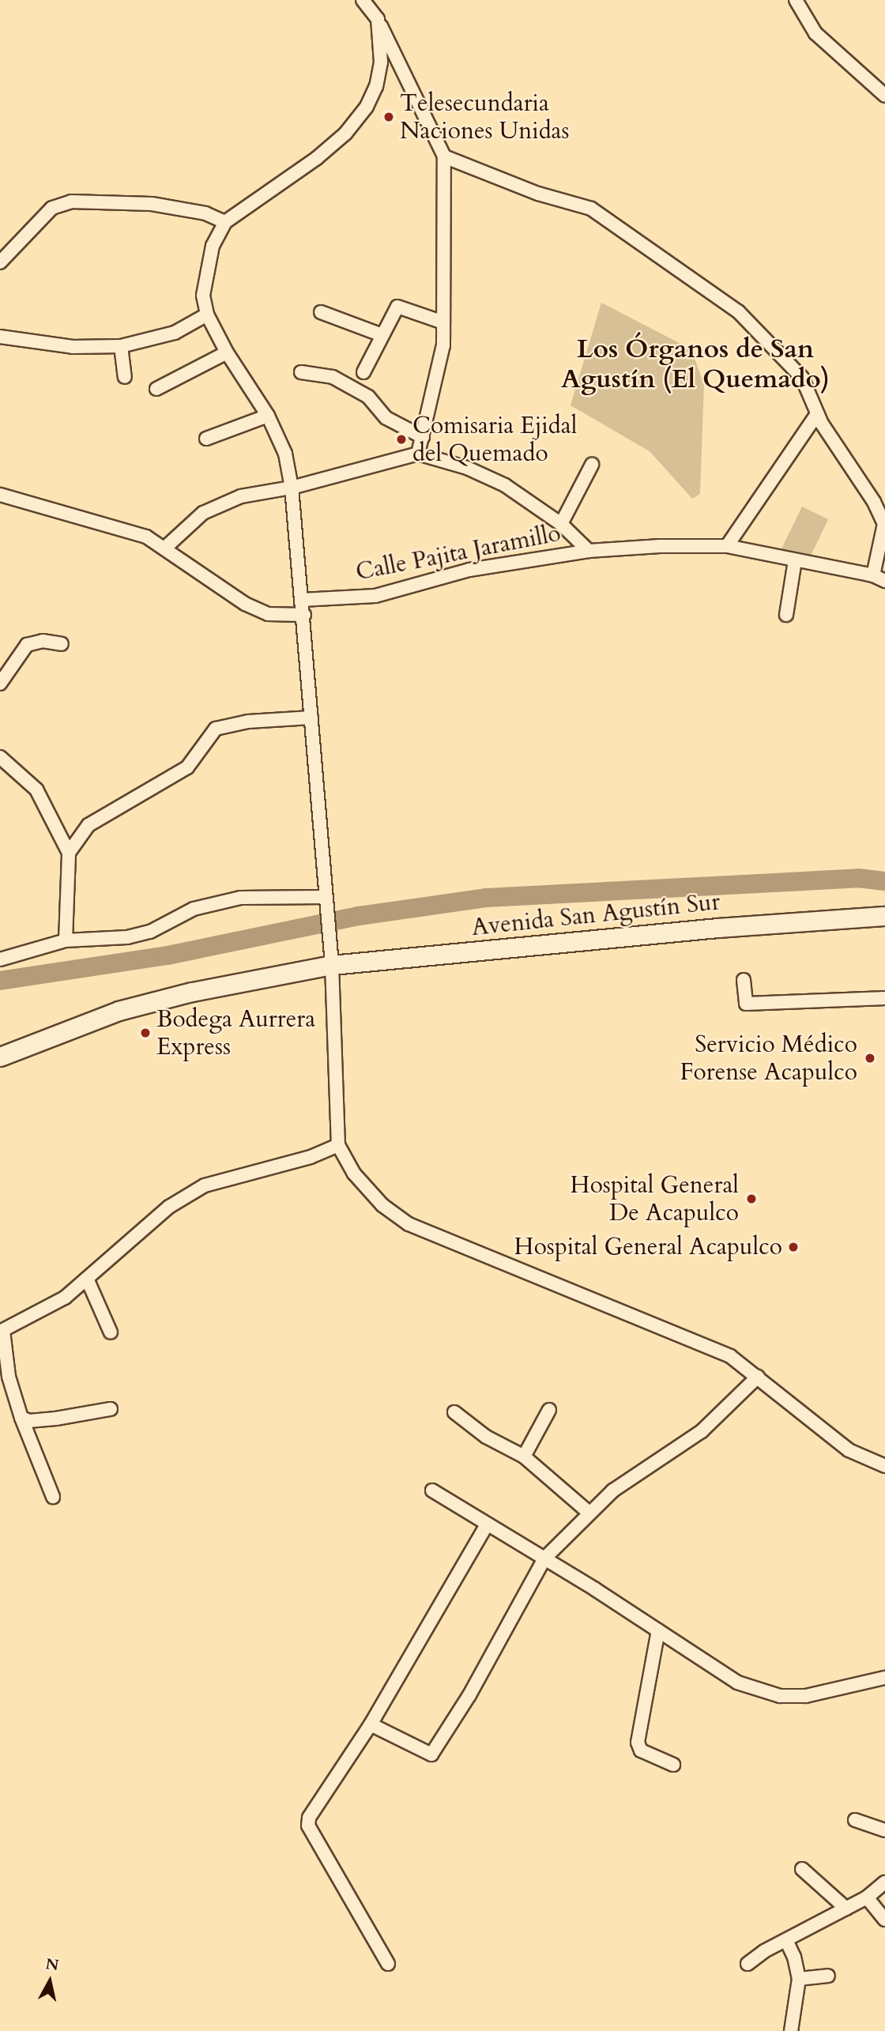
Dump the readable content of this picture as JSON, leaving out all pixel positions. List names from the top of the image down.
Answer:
{
  "streets": {
    "main road": ["Avenida San Agustín Sur"],
    "street": ["Calle Pajita Jaramillo"]
  },
  "districts": ["Los Órganos de San Agustín (El Quemado)"],
  "places": [
    "Telesecundaria Naciones Unidas",
    "Comisaria Ejidal del Quemado",
    "Bodega Aurrera Express",
    "Servicio Médico Forense Acapulco",
    "Hospital General De Acapulco",
    "Hospital General Acapulco"
  ],
  "north": "top"
}
